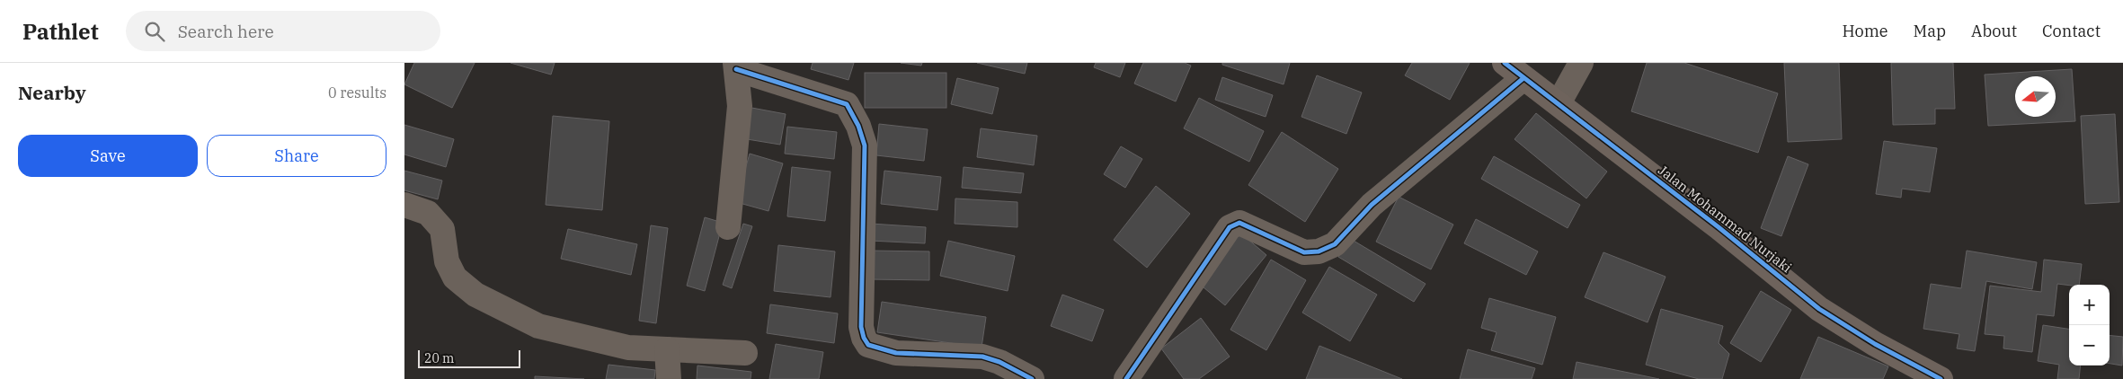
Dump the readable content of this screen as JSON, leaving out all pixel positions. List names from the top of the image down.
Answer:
{
  "streets": {
    "street": ["Jalan Mohammad Nurjaki"]
  },
  "scale_bar": "20 m",
  "north": "left",
  "page": {
    "header": "Pathlet",
    "search": "Search here",
    "nav": [
      "Home",
      "Map",
      "About",
      "Contact"
    ],
    "heading": ["Nearby", "0 results"],
    "buttons": ["Save", "Share"],
    "map_buttons": ["+", "−"],
    "scale": "20 m"
  }
}
